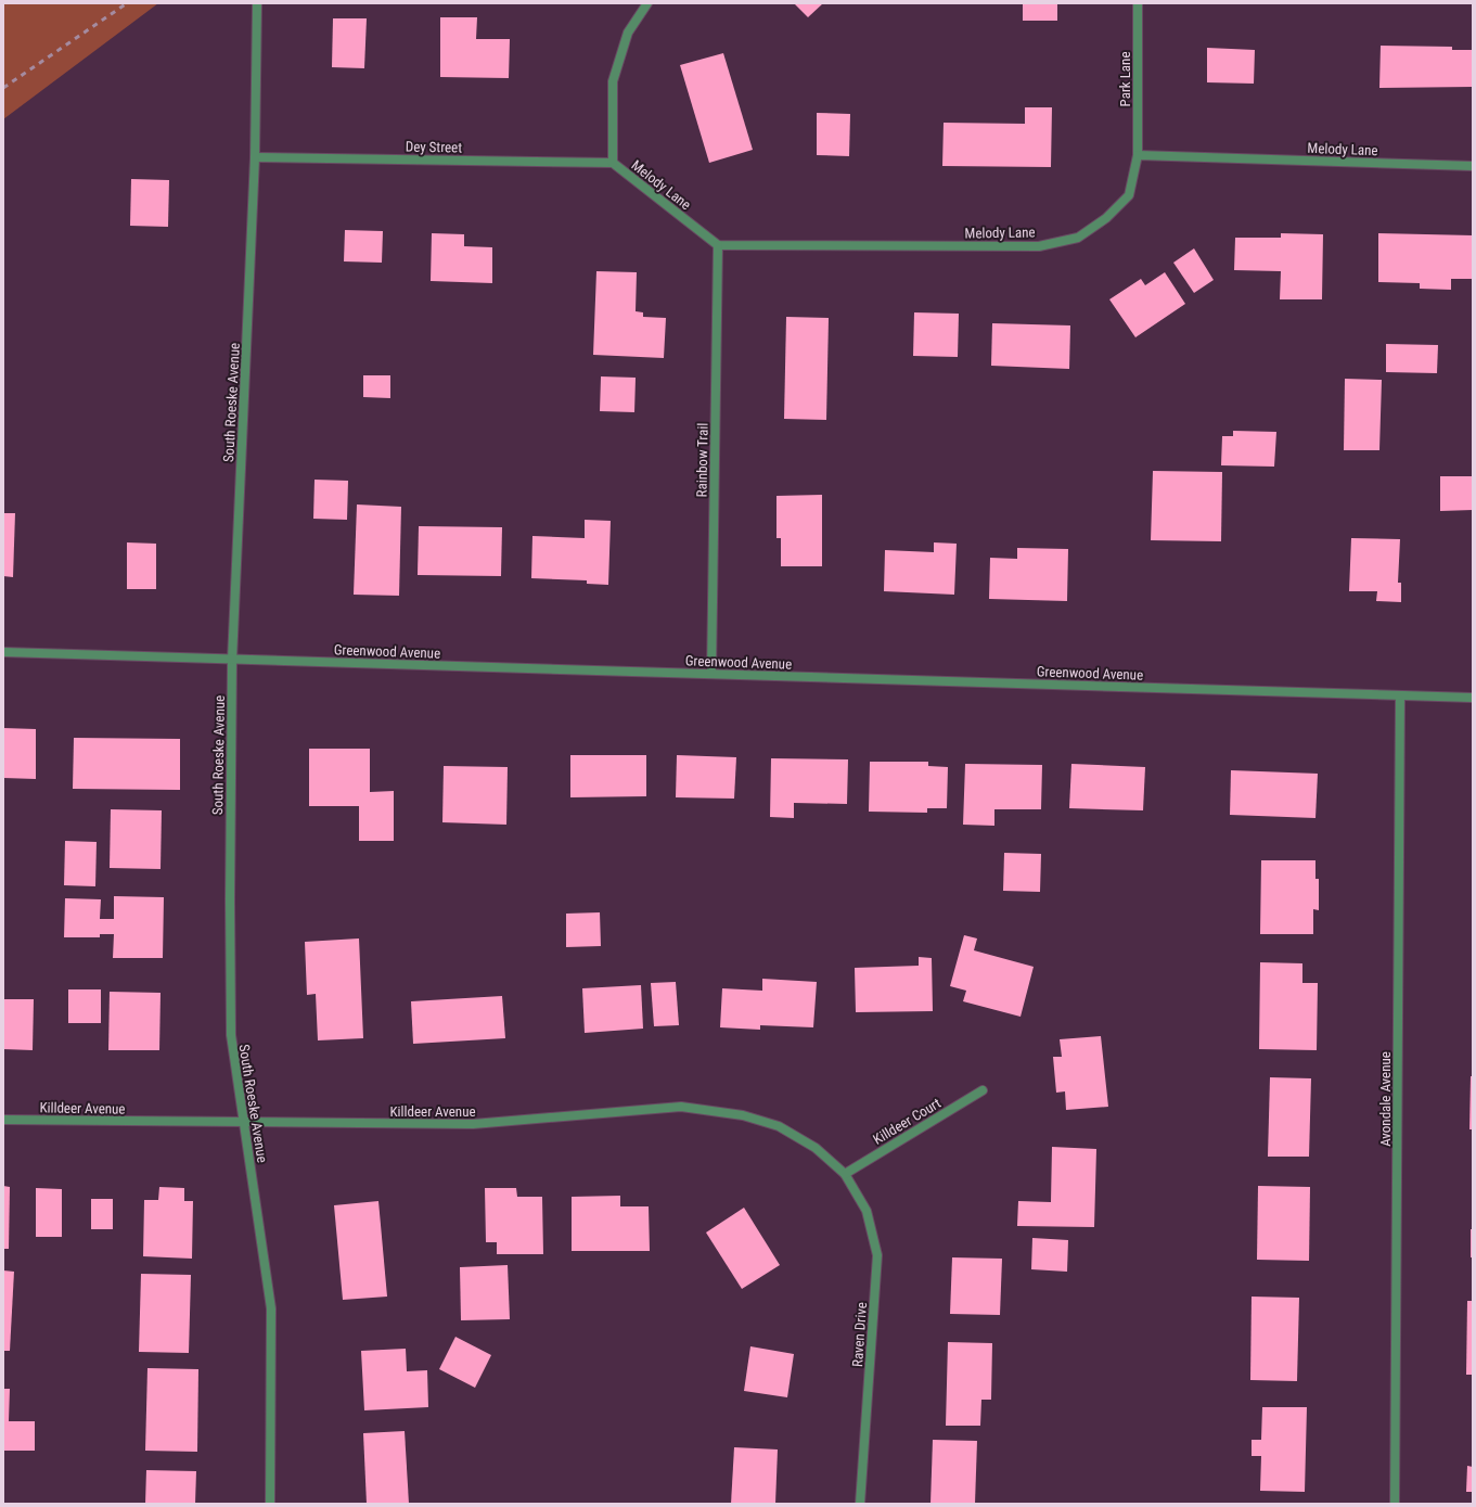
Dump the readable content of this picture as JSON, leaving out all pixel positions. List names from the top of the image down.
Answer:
{
  "streets": {
    "street": [
      "Park Lane",
      "Dey Street",
      "Melody Lane",
      "South Roeske Avenue",
      "Rainbow Trail",
      "Greenwood Avenue",
      "Avondale Avenue",
      "Killdeer Avenue",
      "Killdeer Court",
      "Raven Drive"
    ]
  },
  "crossings": [
    ["Park Lane", "Melody Lane"],
    ["Dey Street", "Melody Lane"],
    ["Dey Street", "South Roeske Avenue"],
    ["Melody Lane", "Rainbow Trail"],
    ["South Roeske Avenue", "Greenwood Avenue"],
    ["South Roeske Avenue", "Killdeer Avenue"],
    ["Rainbow Trail", "Greenwood Avenue"],
    ["Greenwood Avenue", "Avondale Avenue"],
    ["Killdeer Avenue", "Killdeer Court"],
    ["Killdeer Avenue", "Raven Drive"],
    ["Killdeer Court", "Raven Drive"]
  ]
}
